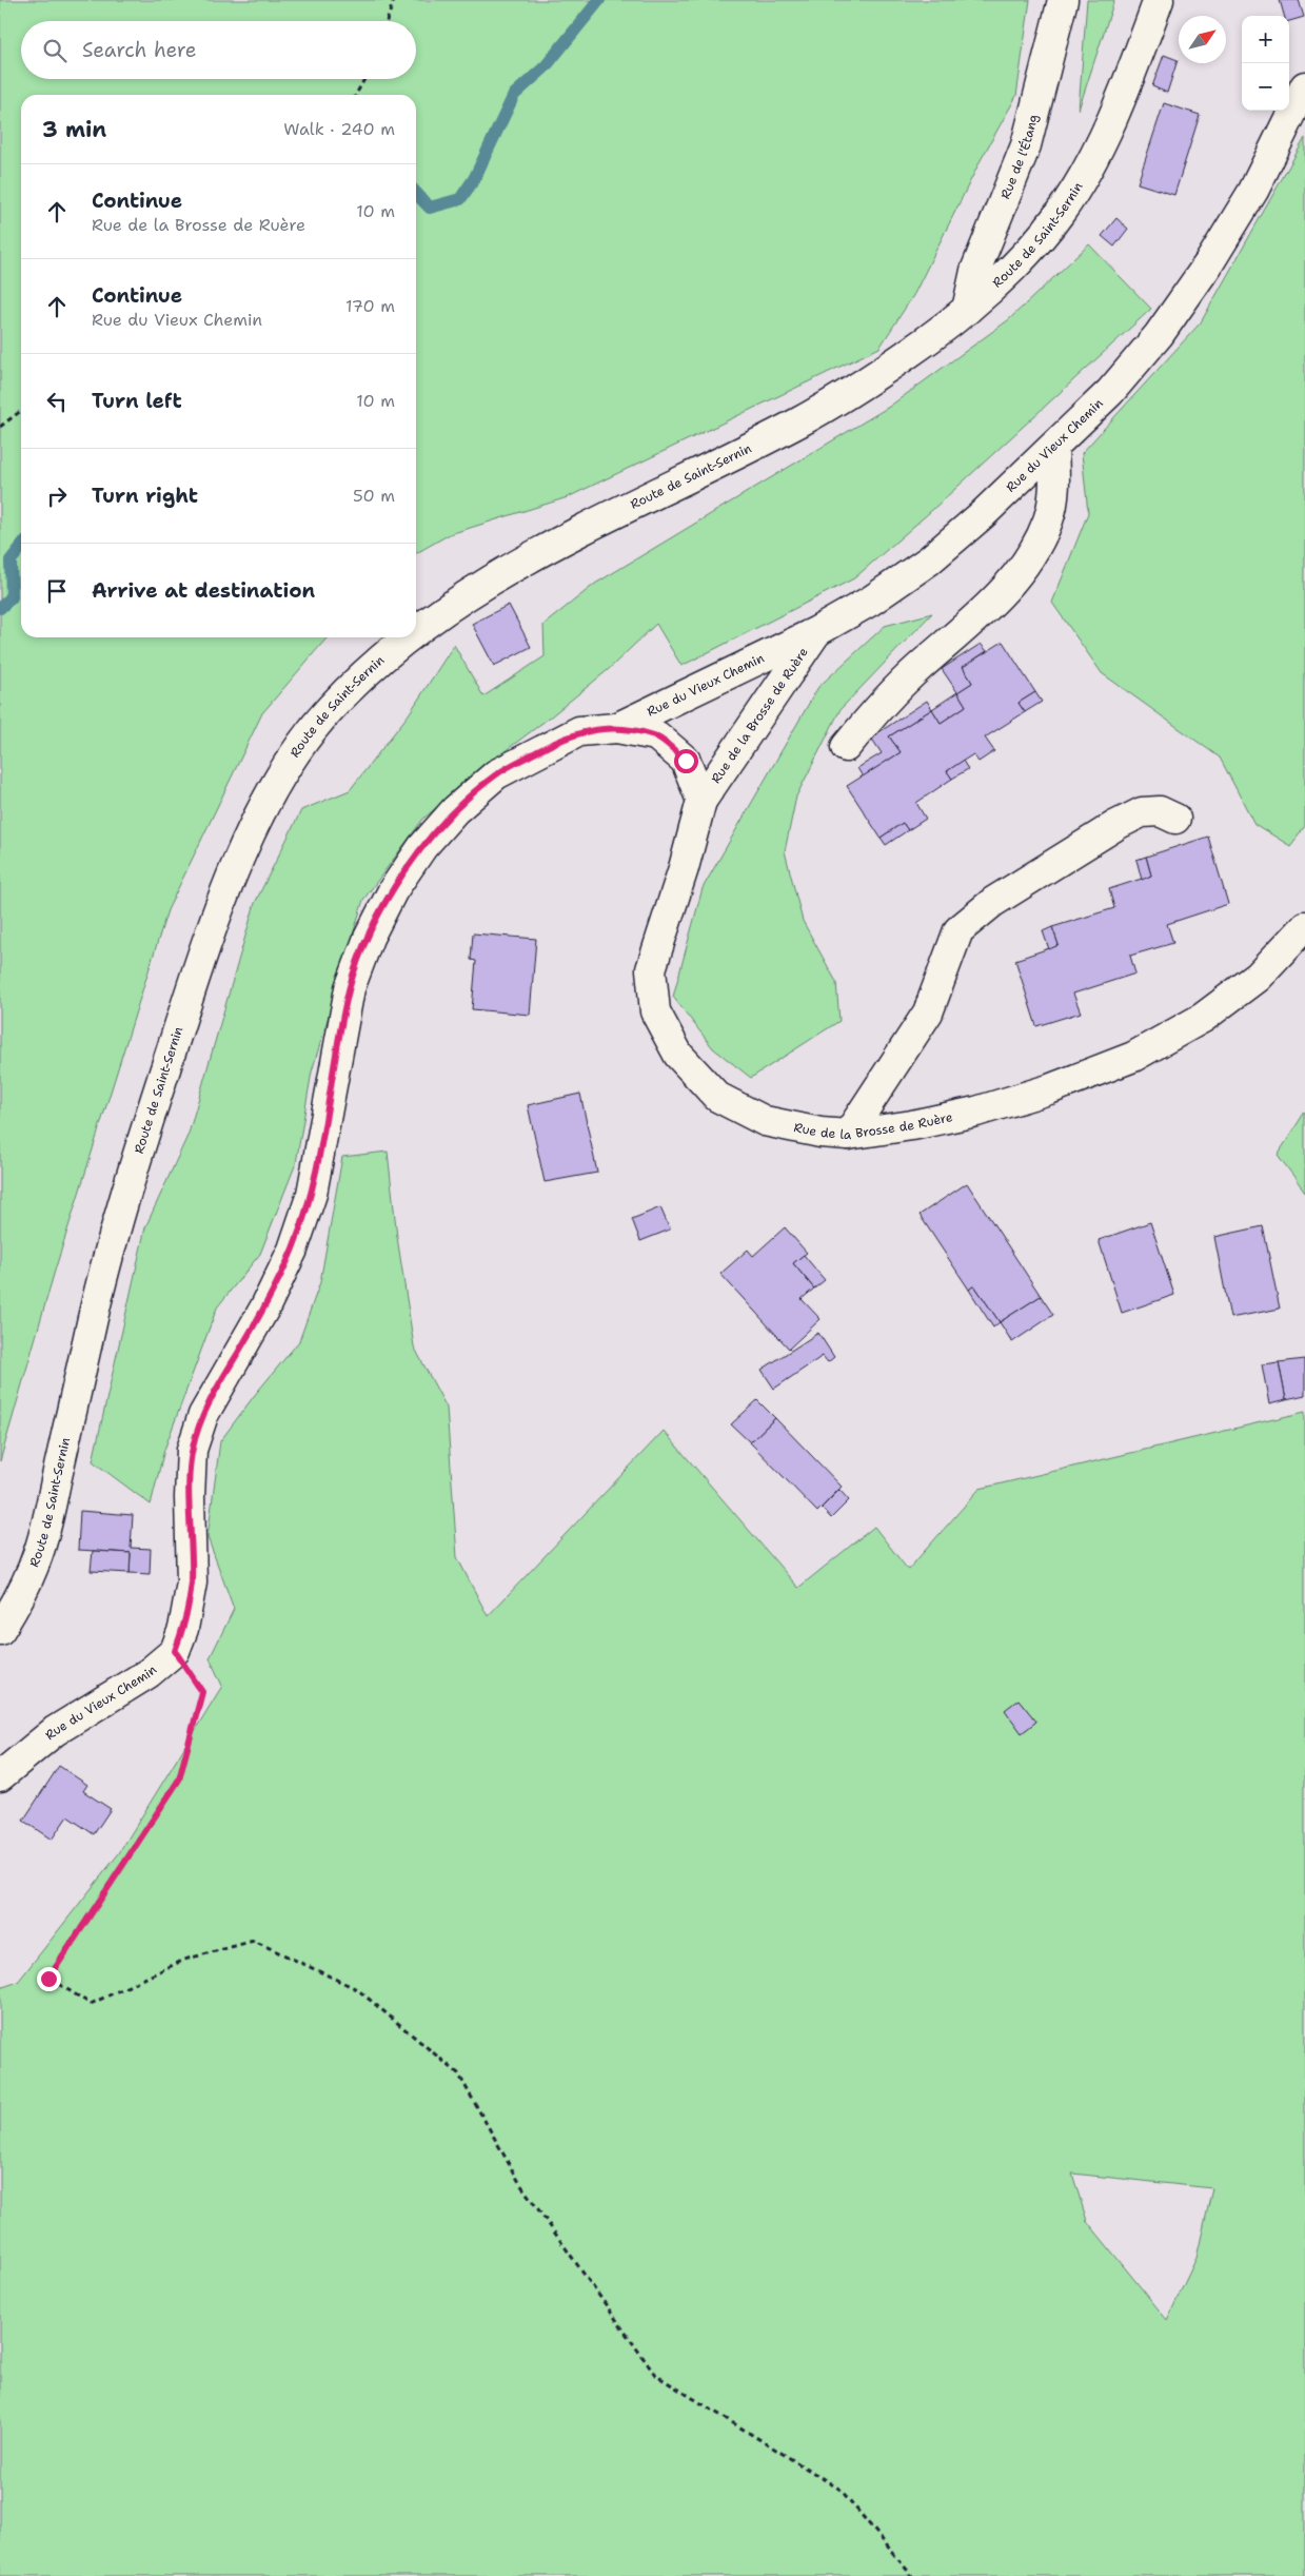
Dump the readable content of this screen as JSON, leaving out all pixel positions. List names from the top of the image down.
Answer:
{
  "streets": {
    "street": [
      "Rue de l'Étang",
      "Route de Saint-Sernin",
      "Rue du Vieux Chemin",
      "Rue de la Brosse de Ruère"
    ]
  },
  "crossings": [
    ["Rue de l'Étang", "Route de Saint-Sernin"],
    ["Rue du Vieux Chemin", "Rue de la Brosse de Ruère"]
  ],
  "north": "top right",
  "page": {
    "map_buttons": ["+", "−"],
    "search": "Search here",
    "heading": ["3 min", "Walk · 240 m"],
    "list": [
      ["Continue", "Rue de la Brosse de Ruère", "10 m"],
      ["Continue", "Rue du Vieux Chemin", "170 m"],
      ["Turn left", "10 m"],
      ["Turn right", "50 m"],
      "Arrive at destination"
    ]
  }
}
